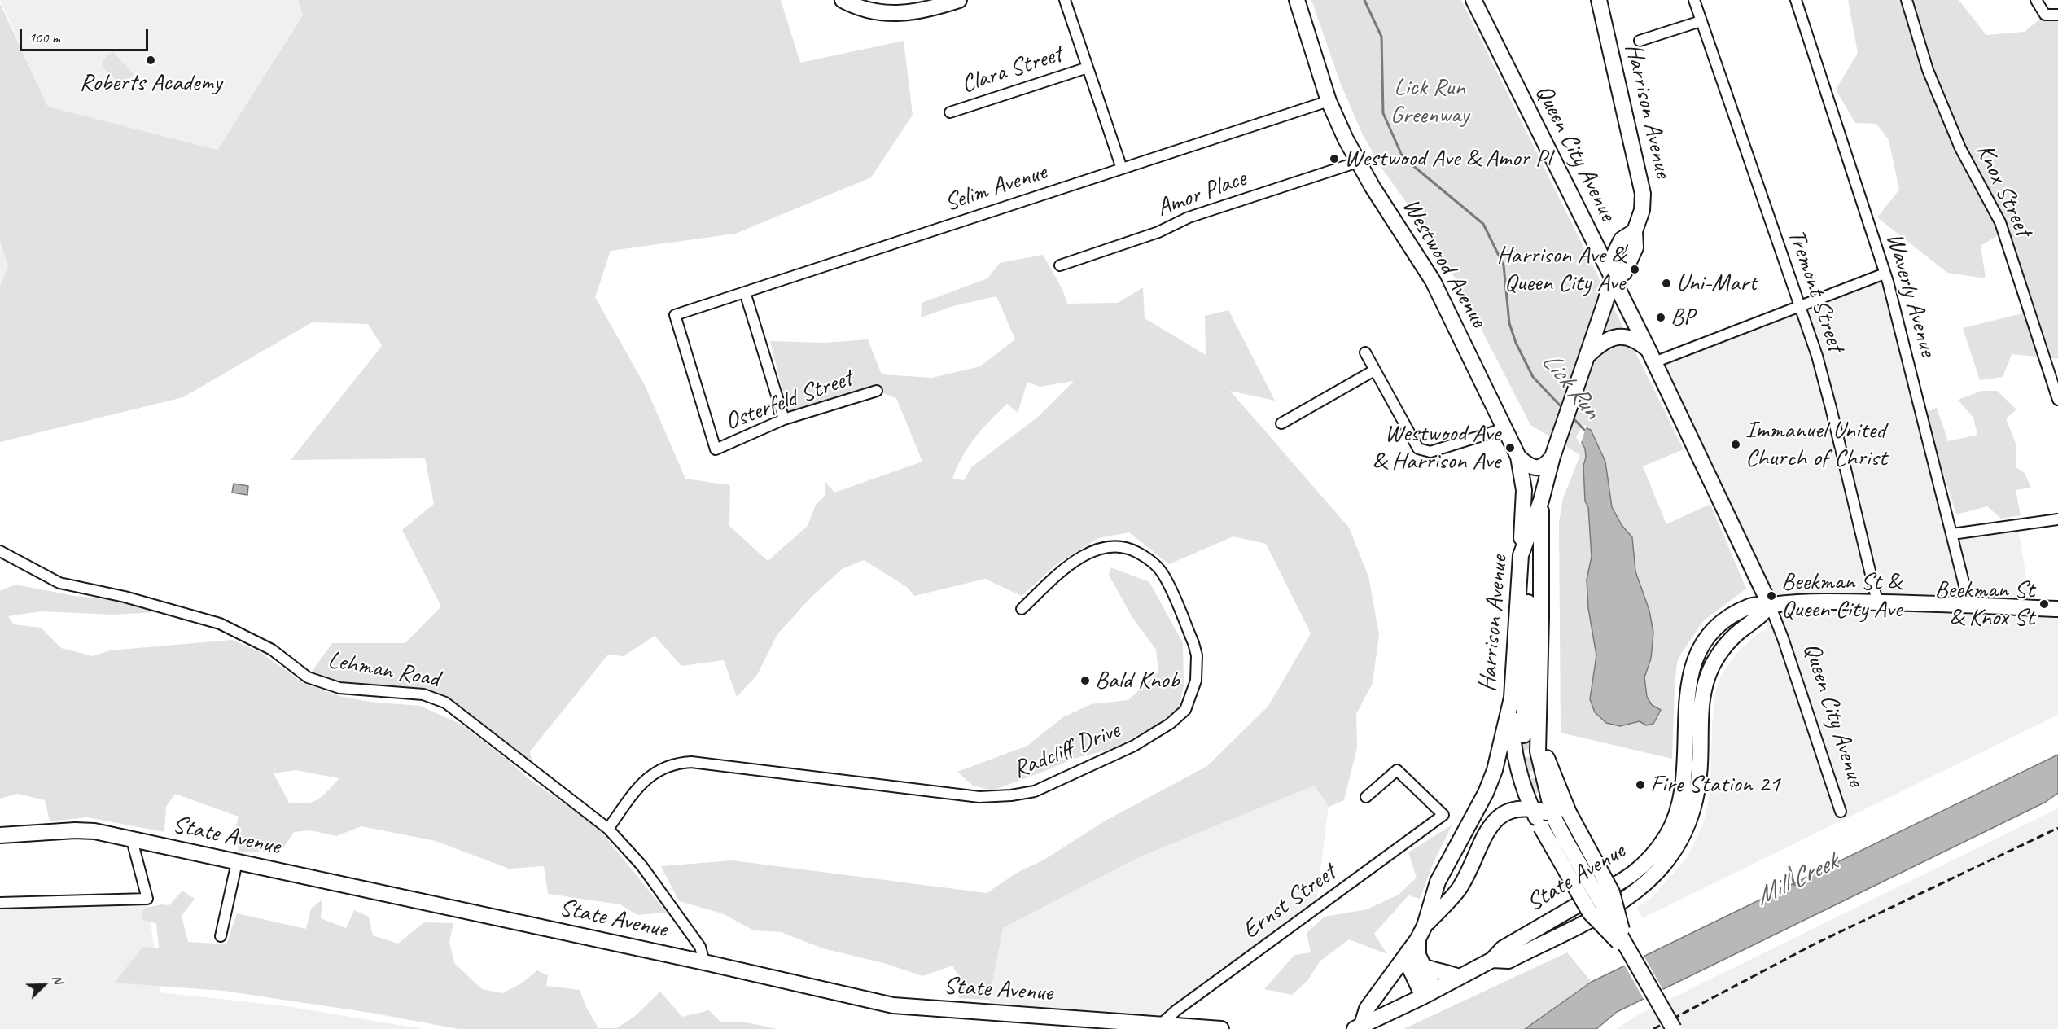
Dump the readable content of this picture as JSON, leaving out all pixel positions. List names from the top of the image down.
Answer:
{
  "streets": {
    "main road": [
      "Harrison Avenue",
      "Queen City Avenue",
      "Westwood Avenue",
      "State Avenue"
    ],
    "street": [
      "Clara Street",
      "Selim Avenue",
      "Knox Street",
      "Amor Place",
      "Tremont Street",
      "Waverly Avenue",
      "Osterfeld Street",
      "Lehman Road",
      "Radcliff Drive",
      "Ernst Street"
    ]
  },
  "crossings": [
    ["Harrison Avenue", "Queen City Avenue"],
    ["Harrison Avenue", "Westwood Avenue"],
    ["Harrison Avenue", "State Avenue"],
    ["Queen City Avenue", "State Avenue"],
    ["Selim Avenue", "Westwood Avenue"],
    ["Selim Avenue", "Osterfeld Street"],
    ["Amor Place", "Westwood Avenue"],
    ["Lehman Road", "Radcliff Drive"],
    ["Lehman Road", "State Avenue"],
    ["State Avenue", "Ernst Street"]
  ],
  "water": ["Lick Run", "Mill Creek"],
  "parks": ["Lick Run Greenway"],
  "places": [
    "Roberts Academy",
    "Westwood Ave & Amor Pl",
    "Harrison Ave & Queen City Ave",
    "Uni-Mart",
    "BP",
    "Immanuel United Church of Christ",
    "Westwood Ave & Harrison Ave",
    "Beekman St & Queen City Ave",
    "Beekman St & Knox St",
    "Bald Knob",
    "Fire Station 21"
  ],
  "scale_bar": "100 m",
  "north": "top right"
}
